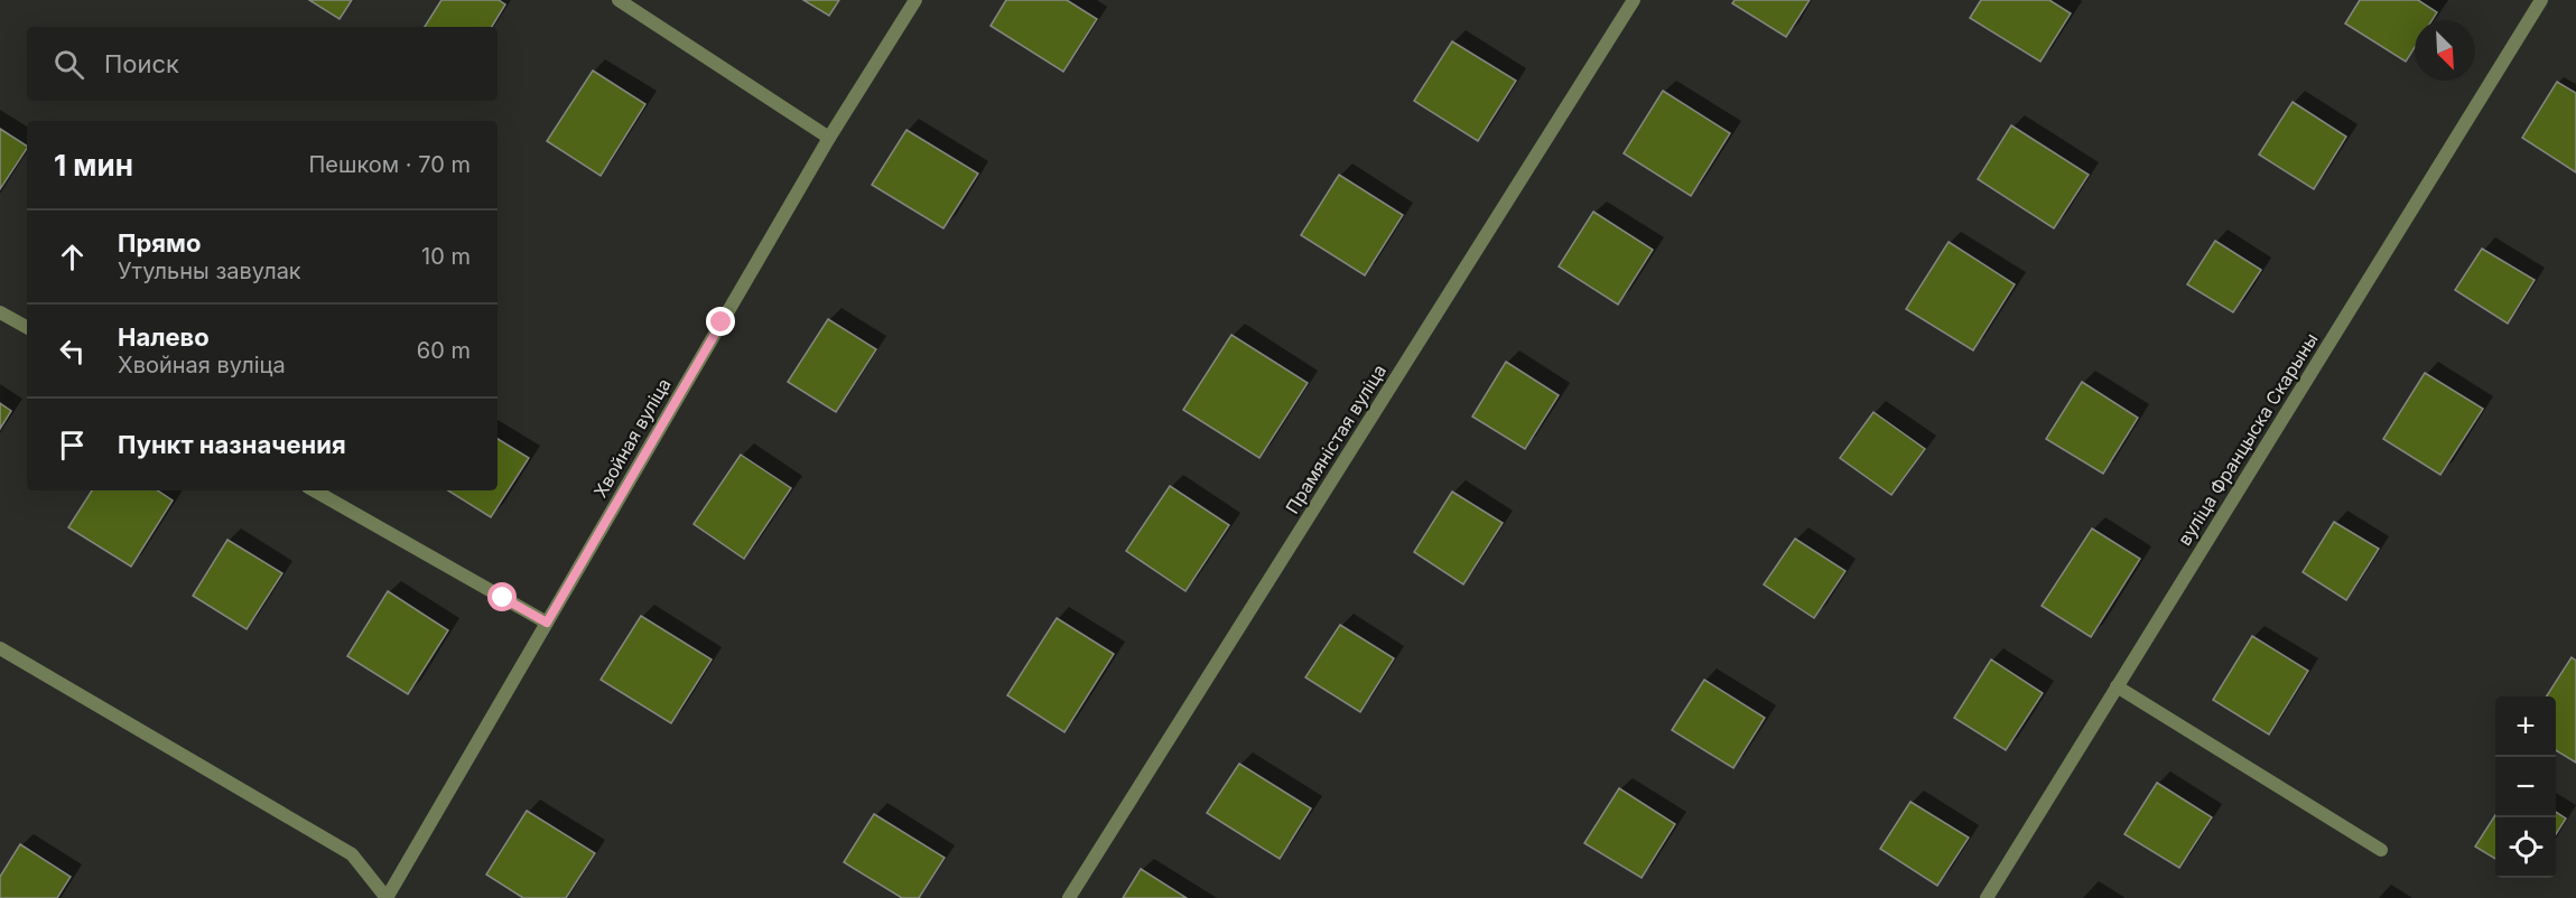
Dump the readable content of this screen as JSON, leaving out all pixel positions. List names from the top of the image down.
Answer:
{
  "streets": {
    "street": ["Хвойная вуліца", "Прамяністая вуліца", "вуліца Францыска Скарыны"]
  },
  "north": "bottom right",
  "page": {
    "search": "Поиск",
    "heading": ["1 мин", "Пешком · 70 m"],
    "list": [
      ["Прямо", "Утульны завулак", "10 m"],
      ["Налево", "Хвойная вуліца", "60 m"],
      "Пункт назначения"
    ],
    "map_buttons": ["+", "−"]
  }
}
